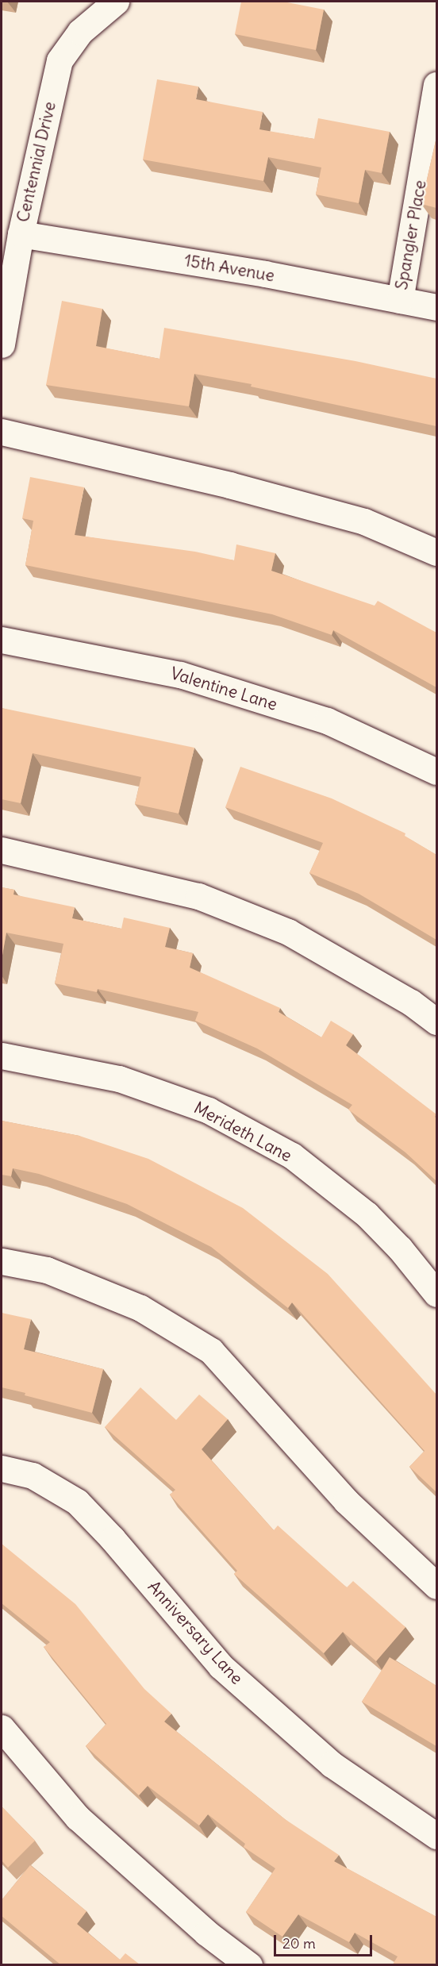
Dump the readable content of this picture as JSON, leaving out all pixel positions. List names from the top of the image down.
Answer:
{
  "streets": {
    "street": [
      "Centennial Drive",
      "Spangler Place",
      "15th Avenue",
      "Valentine Lane",
      "Merideth Lane",
      "Anniversary Lane"
    ]
  },
  "crossings": [
    ["Centennial Drive", "15th Avenue"],
    ["Spangler Place", "15th Avenue"]
  ],
  "scale_bar": "20 m"
}
